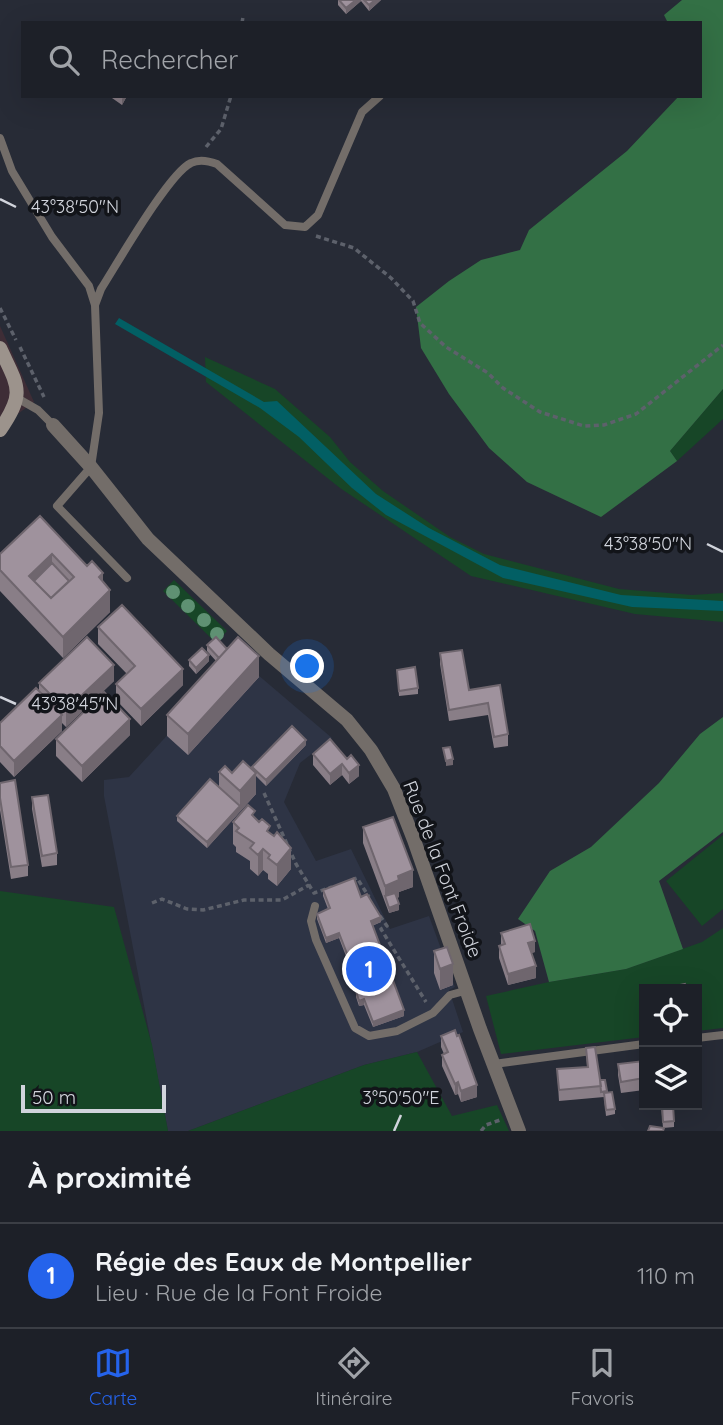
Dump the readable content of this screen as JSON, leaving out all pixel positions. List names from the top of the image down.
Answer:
{
  "streets": {
    "street": ["Rue de la Font Froide"]
  },
  "scale_bar": "50 m",
  "page": {
    "search": "Rechercher",
    "pins": "1",
    "scale": "50 m",
    "heading": "À proximité",
    "list": [
      {
        "mark": "1",
        "name": "Régie des Eaux de Montpellier",
        "note": "Lieu · Rue de la Font Froide",
        "value": "110 m"
      }
    ],
    "nav": ["Carte", "Itinéraire", "Favoris"]
  },
  "coordinates": ["43°38'50\"N", "43°38'45\"N", "3°50'50\"E"]
}
